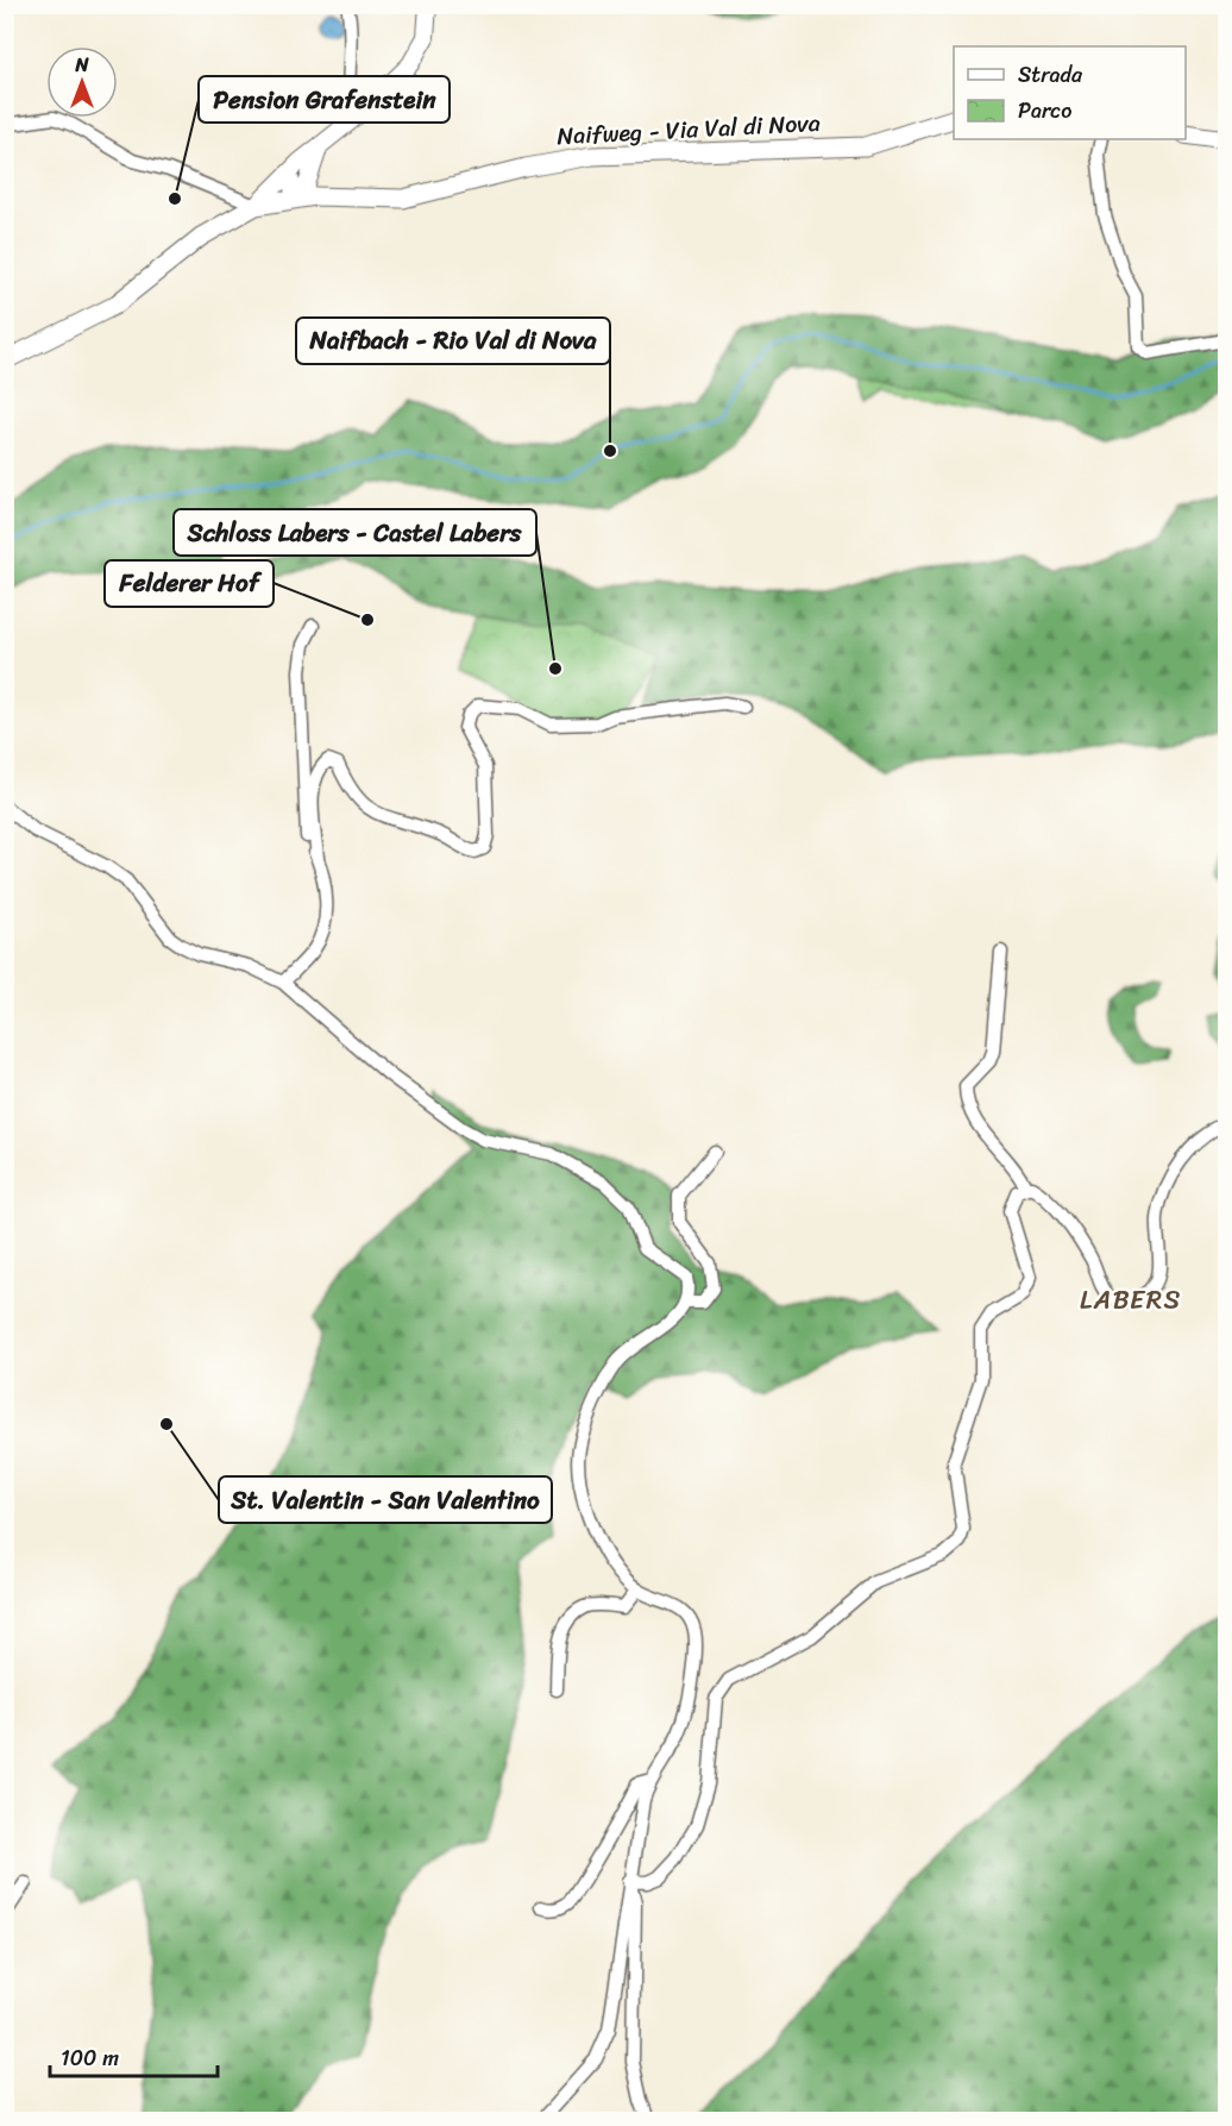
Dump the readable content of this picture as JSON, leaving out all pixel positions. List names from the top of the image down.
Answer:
{
  "streets": {
    "main road": ["Naifweg - Via Val di Nova"]
  },
  "districts": ["LABERS"],
  "places": [
    "Pension Grafenstein",
    "Naifbach - Rio Val di Nova",
    "Felderer Hof",
    "Schloss Labers - Castel Labers",
    "St. Valentin - San Valentino"
  ],
  "legend": ["Strada", "Parco"],
  "scale_bar": "100 m",
  "north": "top"
}
